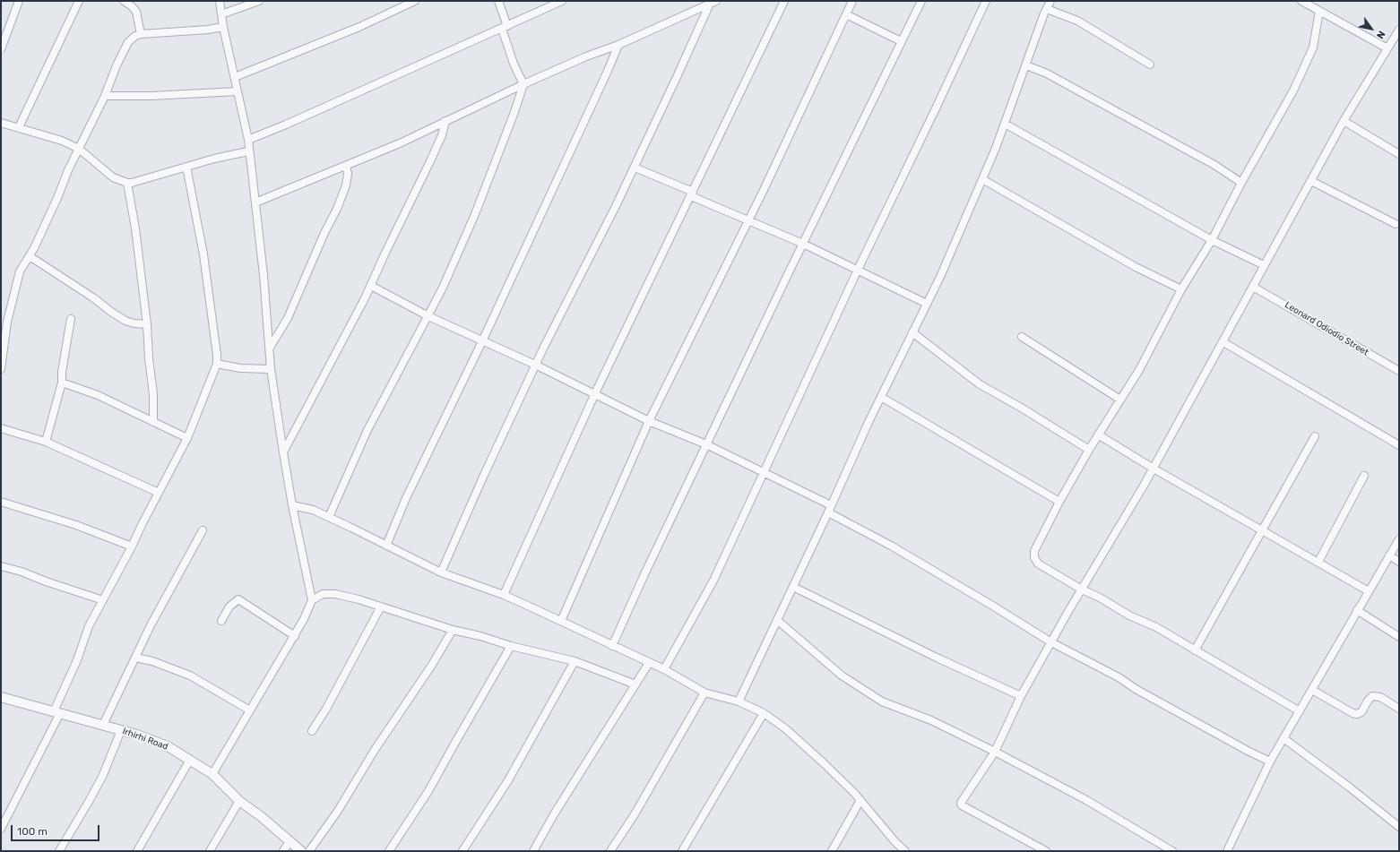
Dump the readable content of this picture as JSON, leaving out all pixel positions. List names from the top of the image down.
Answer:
{
  "streets": {
    "street": ["Leonard Odiodio Street", "Irhirhi Road"]
  },
  "scale_bar": "100 m",
  "north": "bottom right"
}
